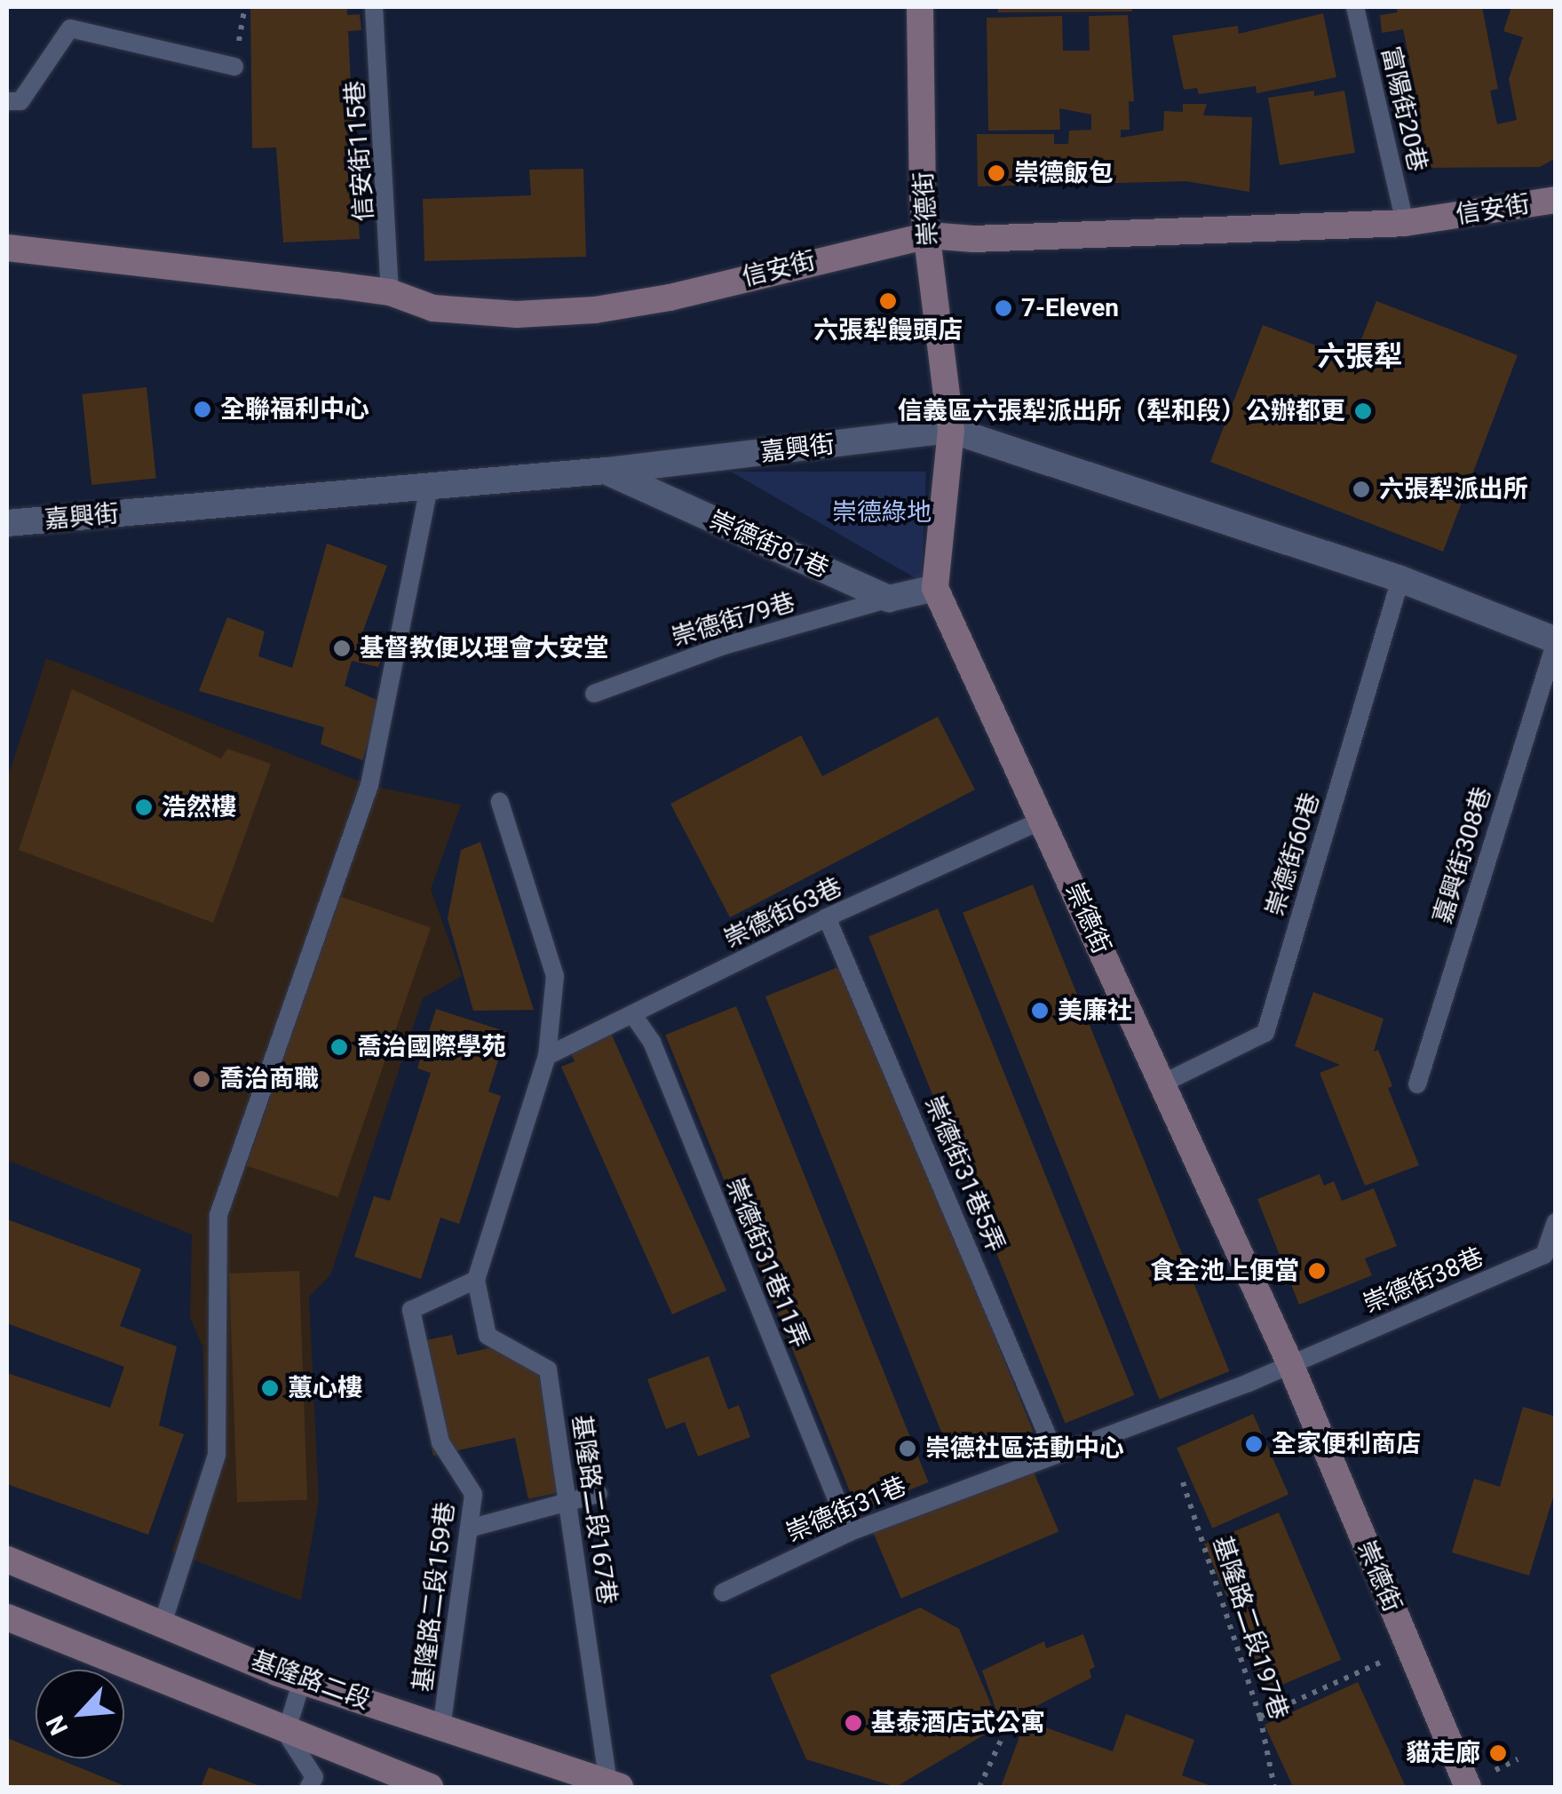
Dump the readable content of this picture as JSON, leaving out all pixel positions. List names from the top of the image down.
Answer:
{
  "streets": {
    "street": [
      "崇德街",
      "信安街",
      "嘉興街",
      "崇德街81巷",
      "基隆路二段"
    ],
    "lane": [
      "富陽街20巷",
      "信安街115巷",
      "崇德街79巷",
      "崇德街60巷",
      "嘉興街308巷",
      "崇德街63巷",
      "崇德街31巷5弄",
      "崇德街31巷11弄",
      "崇德街38巷",
      "基隆路二段167巷",
      "崇德街31巷",
      "基隆路二段159巷"
    ],
    "path": ["基隆路二段197巷"]
  },
  "crossings": [
    ["富陽街20巷", "信安街"],
    ["信安街115巷", "信安街"],
    ["崇德街", "信安街"],
    ["崇德街", "嘉興街"],
    ["崇德街", "崇德街60巷"],
    ["崇德街", "崇德街63巷"],
    ["崇德街", "崇德街38巷"],
    ["崇德街", "崇德街31巷"],
    ["嘉興街", "崇德街81巷"],
    ["嘉興街", "崇德街60巷"],
    ["嘉興街", "嘉興街308巷"],
    ["崇德街81巷", "崇德街79巷"],
    ["崇德街63巷", "崇德街31巷5弄"],
    ["崇德街63巷", "崇德街31巷11弄"],
    ["崇德街31巷5弄", "崇德街31巷"],
    ["崇德街31巷11弄", "崇德街31巷"],
    ["崇德街38巷", "崇德街31巷"],
    ["基隆路二段167巷", "基隆路二段159巷"],
    ["基隆路二段167巷", "基隆路二段"],
    ["基隆路二段159巷", "基隆路二段"]
  ],
  "districts": ["六張犁"],
  "parks": ["崇德綠地"],
  "places": [
    "崇德飯包",
    "六張犁饅頭店",
    "7-Eleven",
    "全聯福利中心",
    "信義區六張犁派出所（犁和段）公辦都更",
    "六張犁派出所",
    "基督教便以理會大安堂",
    "浩然樓",
    "美廉社",
    "喬治國際學苑",
    "喬治商職",
    "食全池上便當",
    "蕙心樓",
    "全家便利商店",
    "崇德社區活動中心",
    "基泰酒店式公寓",
    "貓走廊"
  ],
  "north": "bottom left"
}
